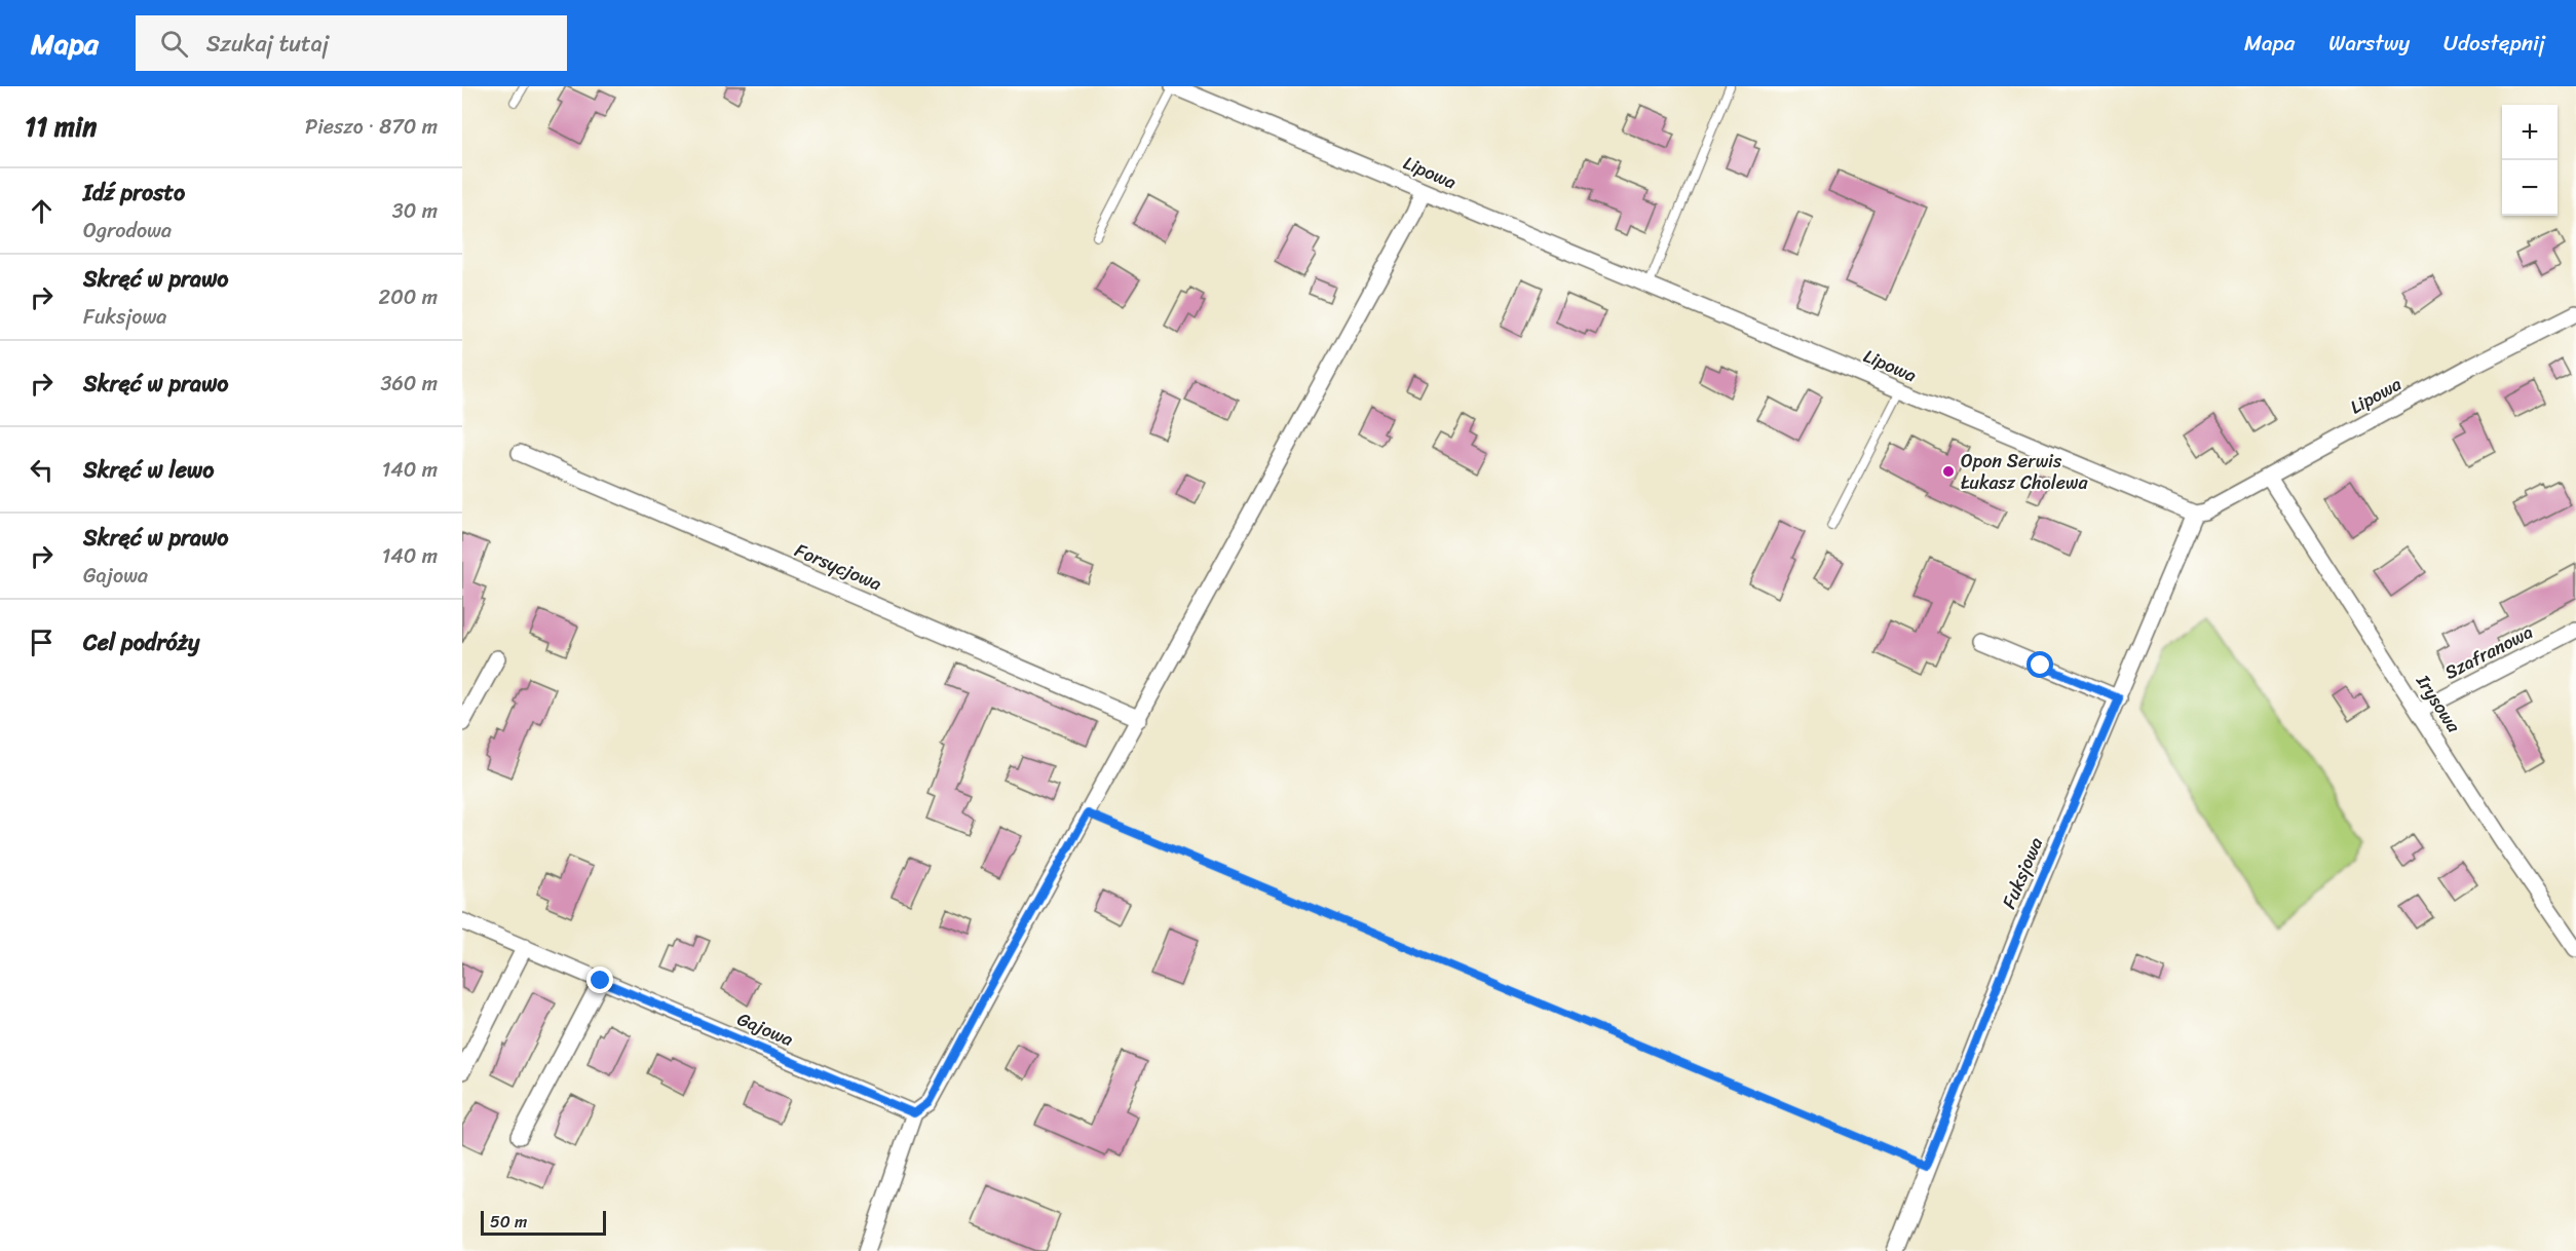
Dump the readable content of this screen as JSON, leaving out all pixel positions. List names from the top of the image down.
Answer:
{
  "streets": {
    "street": [
      "Lipowa",
      "Forsycjowa",
      "Szafranowa",
      "Irysowa",
      "Fuksjowa",
      "Gajowa"
    ]
  },
  "crossings": [
    ["Lipowa", "Irysowa"],
    ["Lipowa", "Fuksjowa"],
    ["Szafranowa", "Irysowa"]
  ],
  "places": ["Opon Serwis Łukasz Cholewa"],
  "scale_bar": "50 m",
  "page": {
    "header": "Mapa",
    "search": "Szukaj tutaj",
    "nav": ["Mapa", "Warstwy", "Udostępnij"],
    "heading": ["11 min", "Pieszo · 870 m"],
    "map_buttons": ["+", "−"],
    "list": [
      ["Idź prosto", "Ogrodowa", "30 m"],
      ["Skręć w prawo", "Fuksjowa", "200 m"],
      ["Skręć w prawo", "360 m"],
      ["Skręć w lewo", "140 m"],
      ["Skręć w prawo", "Gajowa", "140 m"],
      "Cel podróży"
    ],
    "scale": "50 m"
  }
}
